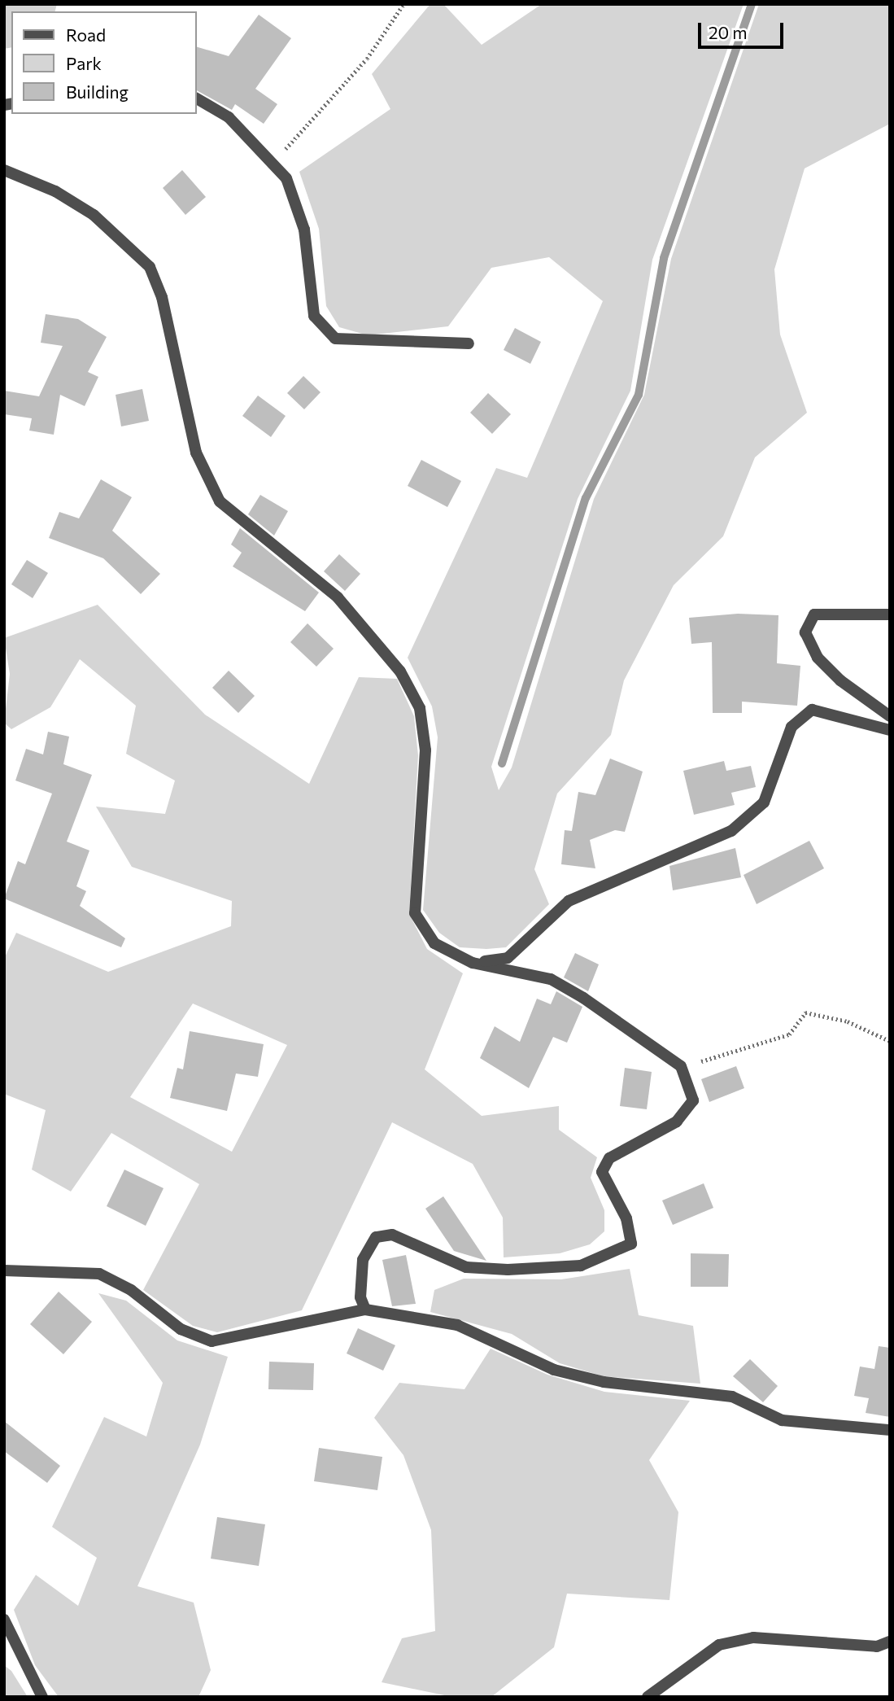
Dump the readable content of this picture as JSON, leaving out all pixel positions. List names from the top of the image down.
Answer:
{
  "legend": ["Road", "Park", "Building"],
  "scale_bar": "20 m"
}
